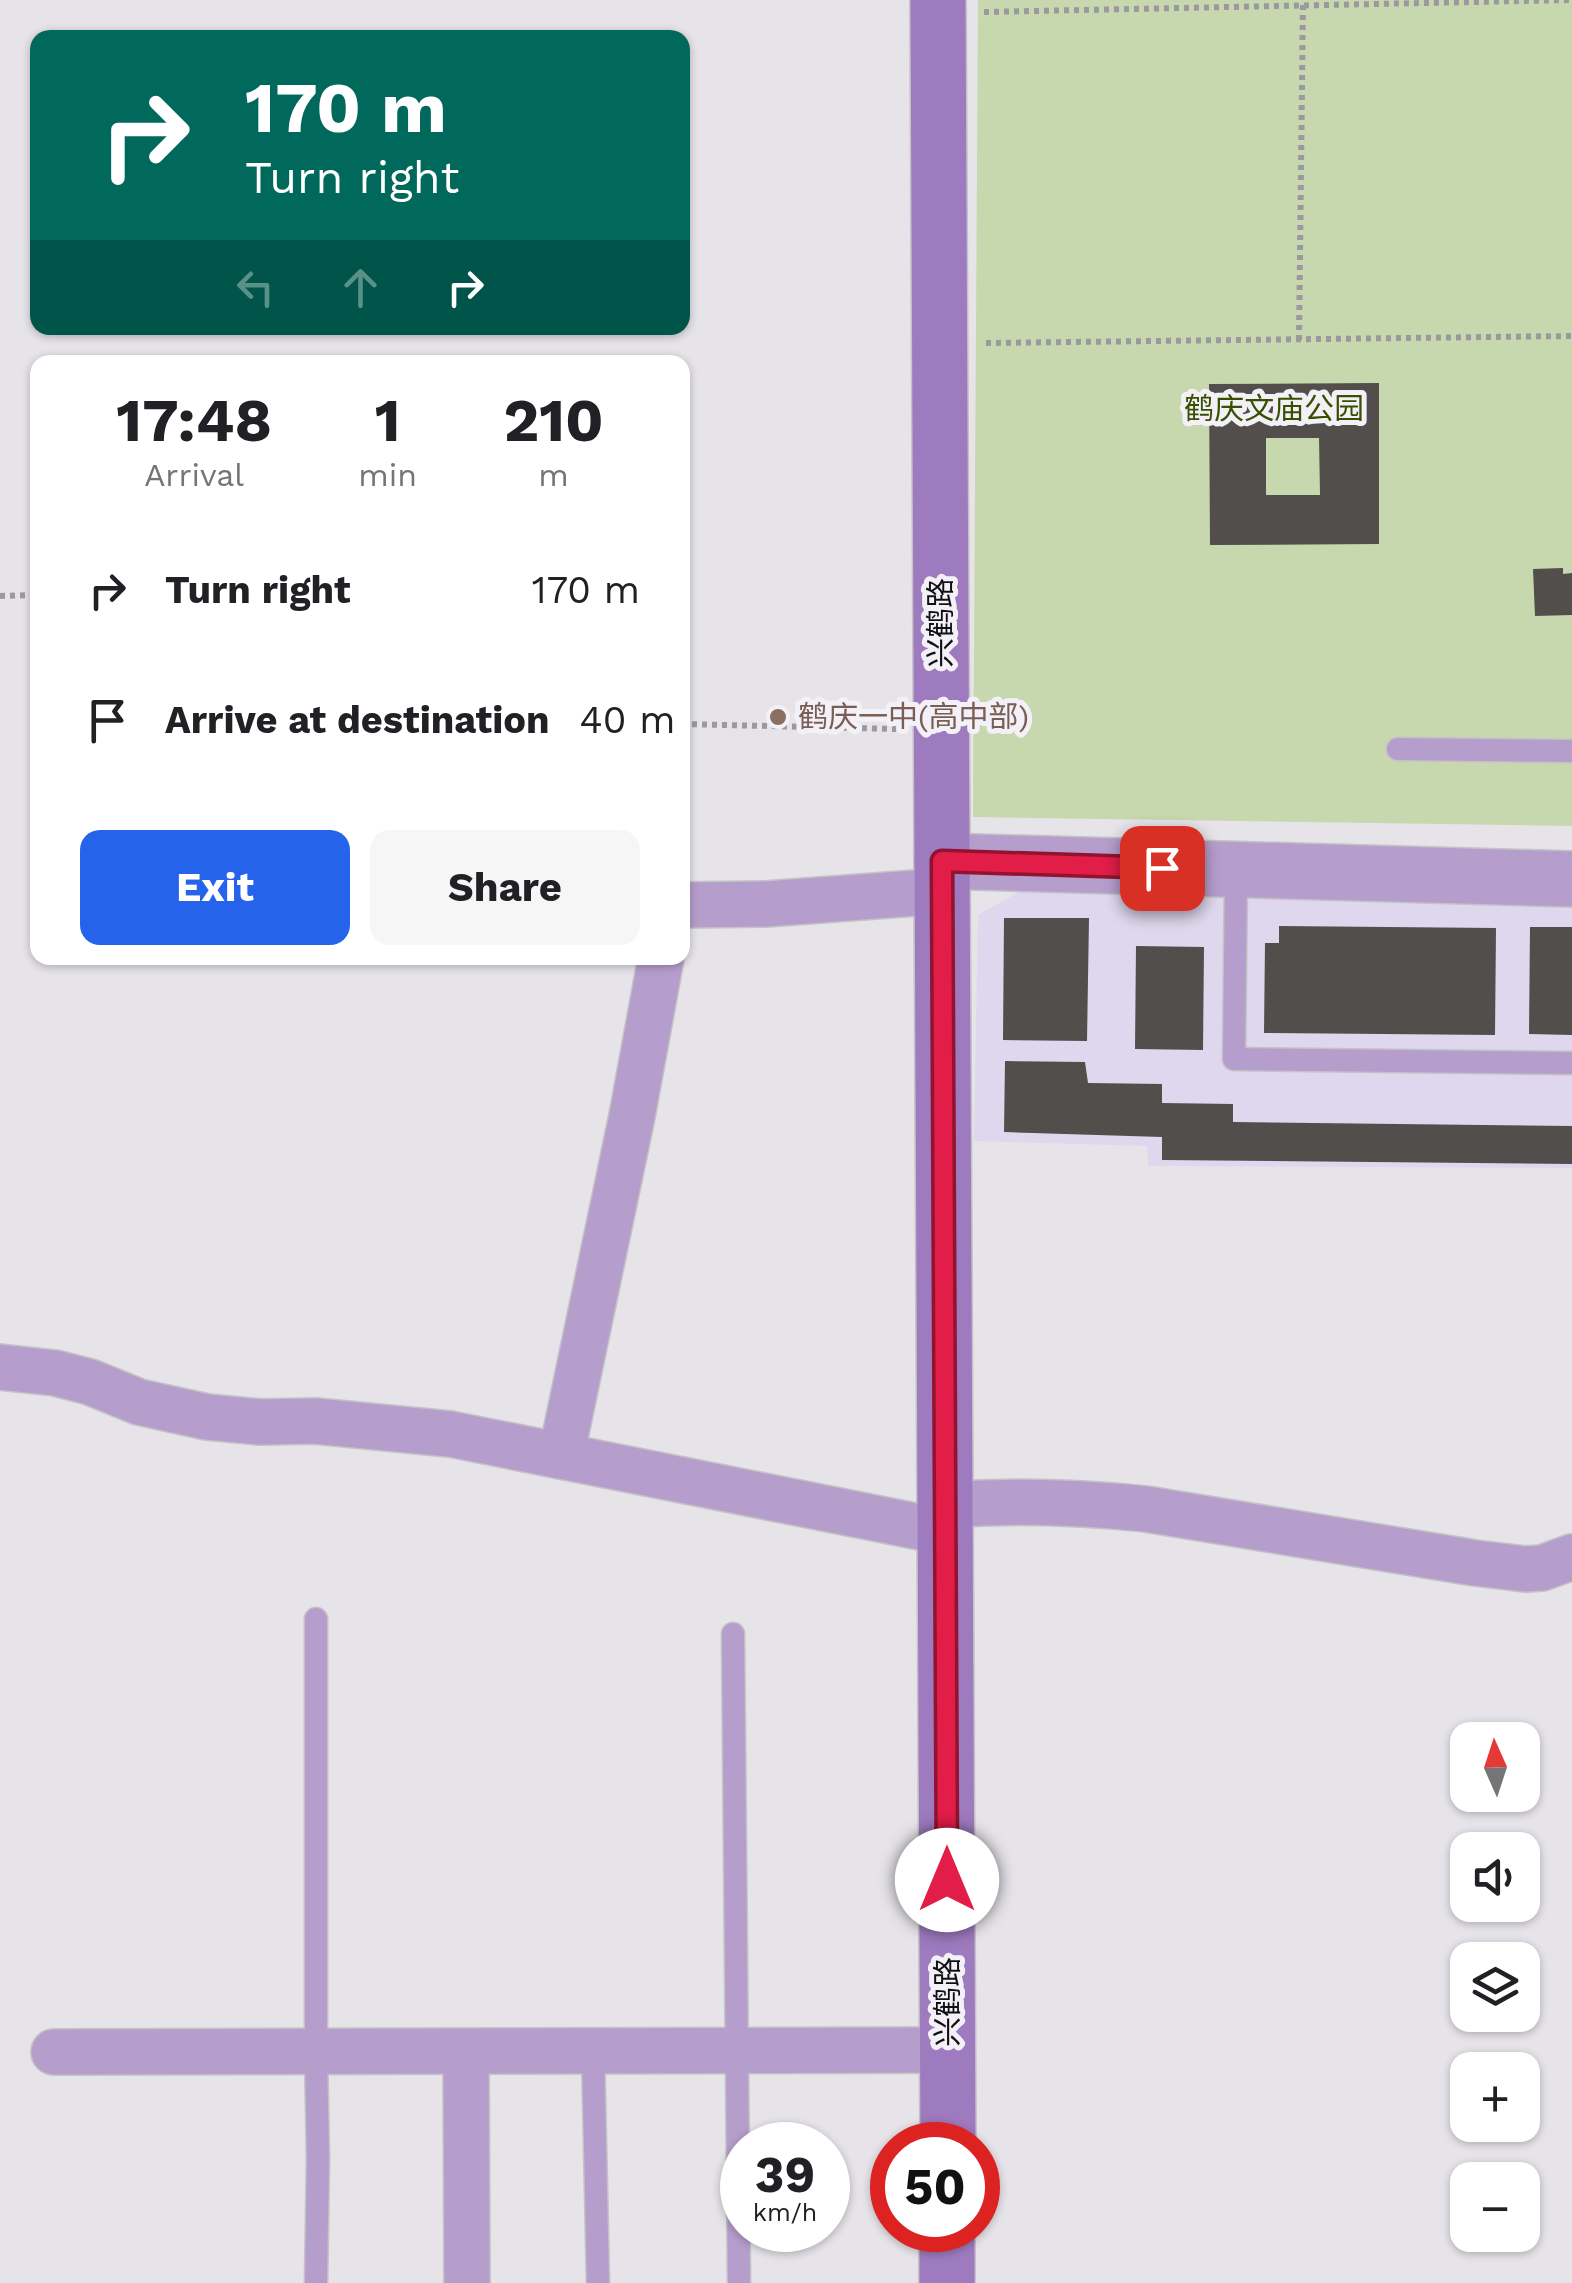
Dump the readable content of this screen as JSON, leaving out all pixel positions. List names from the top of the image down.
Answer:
{
  "streets": {
    "main road": ["兴鹤路"]
  },
  "parks": ["鹤庆文庙公园"],
  "places": ["鹤庆一中(高中部)"],
  "north": "top",
  "page": {
    "turn": ["170 m", "Turn right"],
    "eta": [
      "17:48",
      "Arrival",
      "1",
      "min",
      "210",
      "m"
    ],
    "list": [
      {
        "name": "Turn right",
        "value": "170 m"
      },
      {
        "name": "Arrive at destination",
        "value": "40 m"
      }
    ],
    "buttons": ["Exit", "Share"],
    "map_buttons": ["+", "−"],
    "speed": "39 km/h",
    "limit": "50"
  }
}
